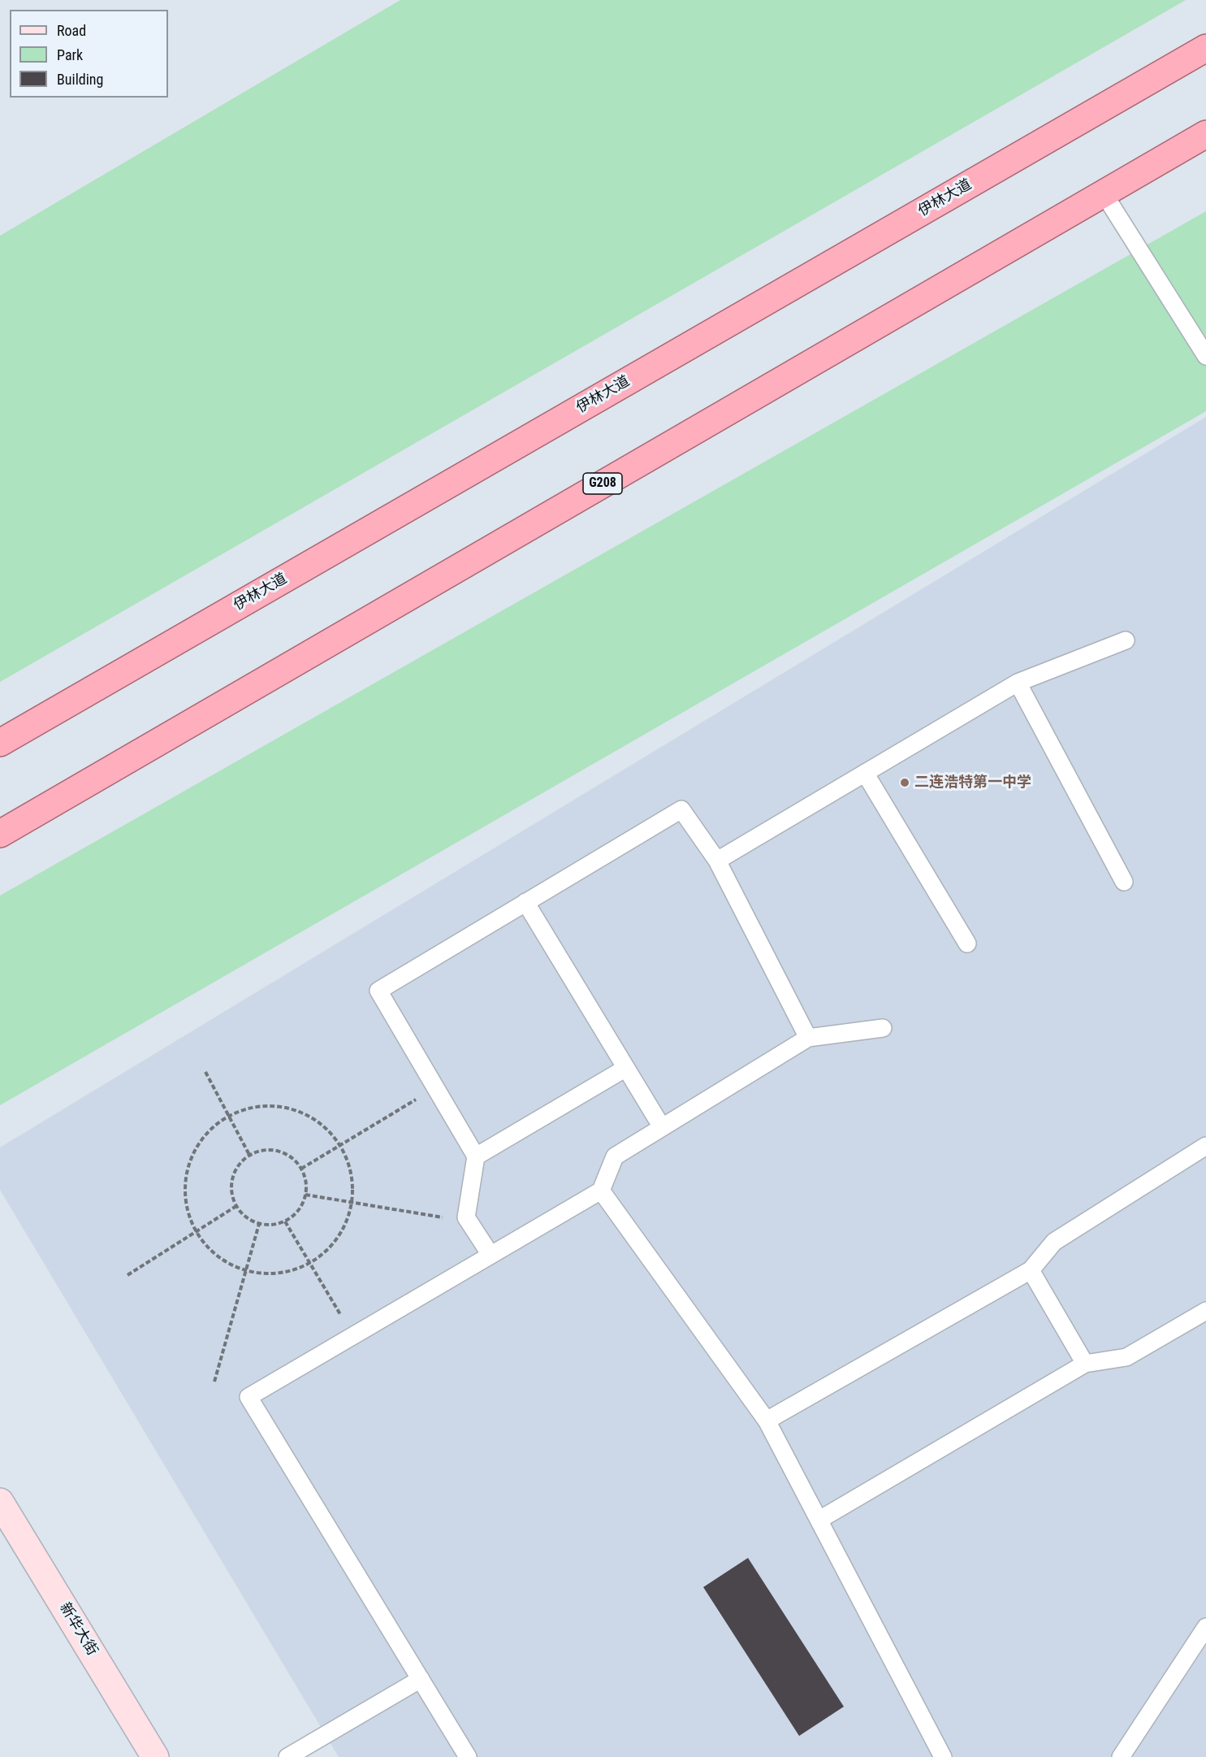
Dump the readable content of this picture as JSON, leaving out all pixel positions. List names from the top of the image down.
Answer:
{
  "streets": {
    "highway": ["伊林大道", "G208"],
    "main road": ["新华大街"]
  },
  "places": ["二连浩特第一中学"],
  "legend": ["Road", "Park", "Building"]
}
